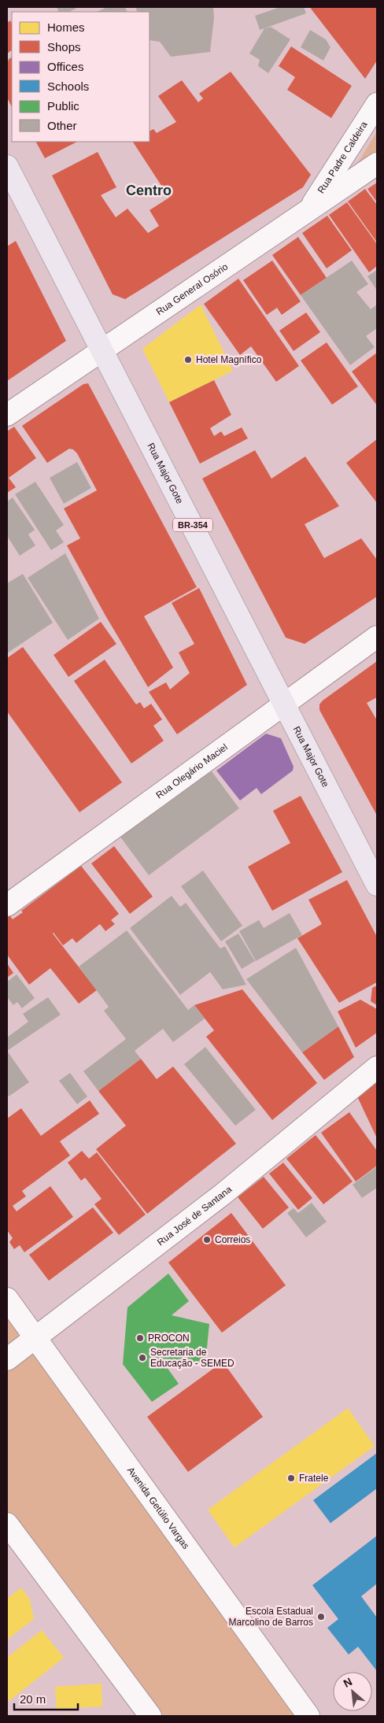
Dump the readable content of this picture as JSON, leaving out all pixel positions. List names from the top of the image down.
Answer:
{
  "streets": {
    "main road": ["Rua Major Gote", "BR-354"],
    "street": [
      "Rua Padre Caldeira",
      "Rua General Osório",
      "Rua Olegário Maciel",
      "Rua José de Santana",
      "Avenida Getúlio Vargas"
    ]
  },
  "crossings": [
    ["Rua Padre Caldeira", "Rua General Osório"],
    ["Rua General Osório", "Rua Major Gote"],
    ["Rua Major Gote", "Rua Olegário Maciel"],
    ["Rua José de Santana", "Avenida Getúlio Vargas"]
  ],
  "districts": ["Centro"],
  "places": [
    "Hotel Magnífico",
    "Correios",
    "PROCON",
    "Secretaria de Educação - SEMED",
    "Fratele",
    "Escola Estadual Marcolino de Barros"
  ],
  "legend": [
    "Homes",
    "Shops",
    "Offices",
    "Schools",
    "Public",
    "Other"
  ],
  "scale_bar": "20 m",
  "north": "top left"
}
